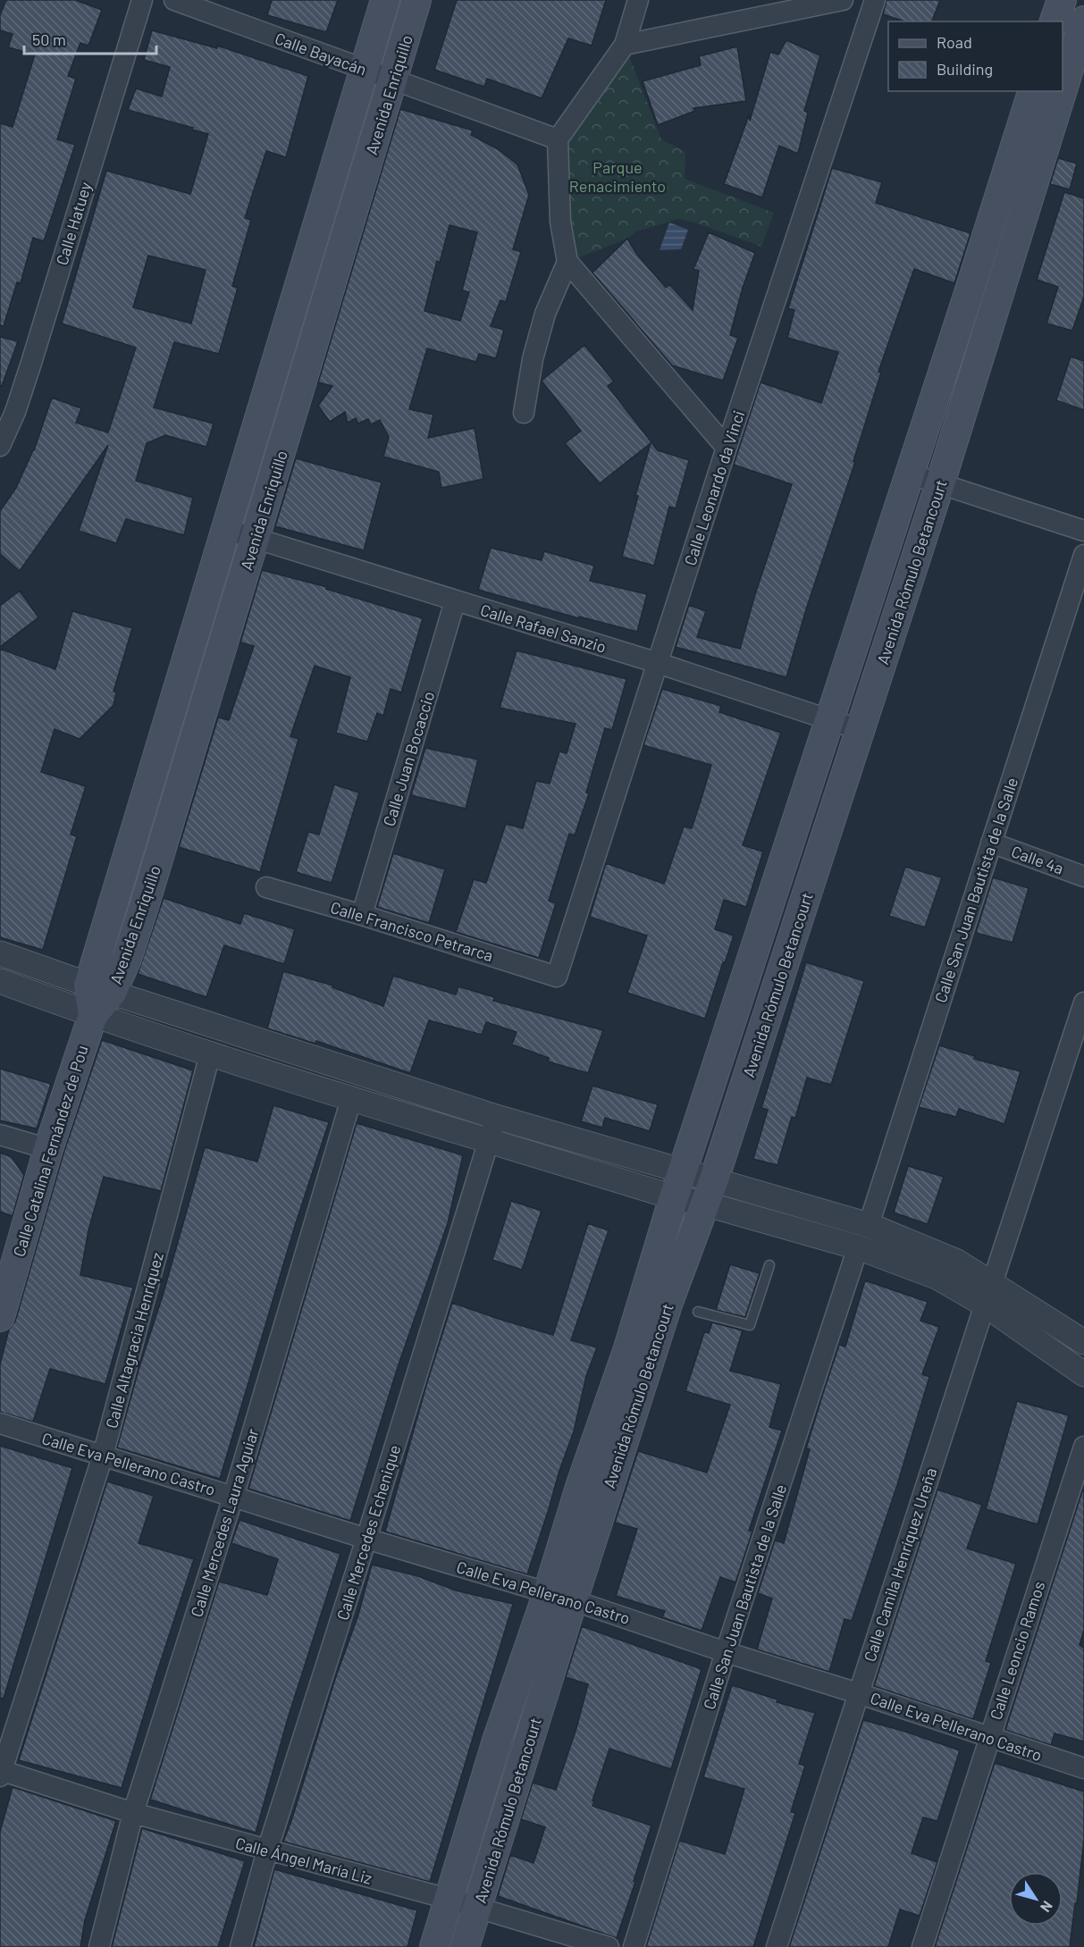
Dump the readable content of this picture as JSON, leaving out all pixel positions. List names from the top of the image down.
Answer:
{
  "streets": {
    "main road": ["Avenida Enriquillo", "Avenida Rómulo Betancourt", "Calle Catalina Fernández de Pou"],
    "street": [
      "Calle Bayacán",
      "Calle Hatuey",
      "Calle Leonardo da Vinci",
      "Calle Rafael Sanzio",
      "Calle Juan Bocaccio",
      "Calle 4a",
      "Calle San Juan Bautista de la Salle",
      "Calle Francisco Petrarca",
      "Calle Altagracia Henríquez",
      "Calle Eva Pellerano Castro",
      "Calle Mercedes Laura Aguiar",
      "Calle Mercedes Echenique",
      "Calle Camila Henríquez Ureña",
      "Calle Leoncio Ramos",
      "Calle Ángel María Liz"
    ]
  },
  "crossings": [
    ["Calle Bayacán", "Avenida Enriquillo"],
    ["Avenida Enriquillo", "Calle Rafael Sanzio"],
    ["Avenida Enriquillo", "Calle Catalina Fernández de Pou"],
    ["Calle Leonardo da Vinci", "Calle Rafael Sanzio"],
    ["Calle Leonardo da Vinci", "Calle Francisco Petrarca"],
    ["Avenida Rómulo Betancourt", "Calle Rafael Sanzio"],
    ["Avenida Rómulo Betancourt", "Calle Eva Pellerano Castro"],
    ["Avenida Rómulo Betancourt", "Calle Ángel María Liz"],
    ["Calle Rafael Sanzio", "Calle Juan Bocaccio"],
    ["Calle Juan Bocaccio", "Calle Francisco Petrarca"],
    ["Calle 4a", "Calle San Juan Bautista de la Salle"],
    ["Calle San Juan Bautista de la Salle", "Calle Eva Pellerano Castro"],
    ["Calle Altagracia Henríquez", "Calle Eva Pellerano Castro"],
    ["Calle Altagracia Henríquez", "Calle Ángel María Liz"],
    ["Calle Eva Pellerano Castro", "Calle Mercedes Laura Aguiar"],
    ["Calle Eva Pellerano Castro", "Calle Mercedes Echenique"],
    ["Calle Eva Pellerano Castro", "Calle Camila Henríquez Ureña"],
    ["Calle Eva Pellerano Castro", "Calle Leoncio Ramos"],
    ["Calle Mercedes Laura Aguiar", "Calle Ángel María Liz"],
    ["Calle Mercedes Echenique", "Calle Ángel María Liz"]
  ],
  "parks": ["Parque Renacimiento"],
  "legend": ["Road", "Building"],
  "scale_bar": "50 m",
  "north": "bottom right"
}
